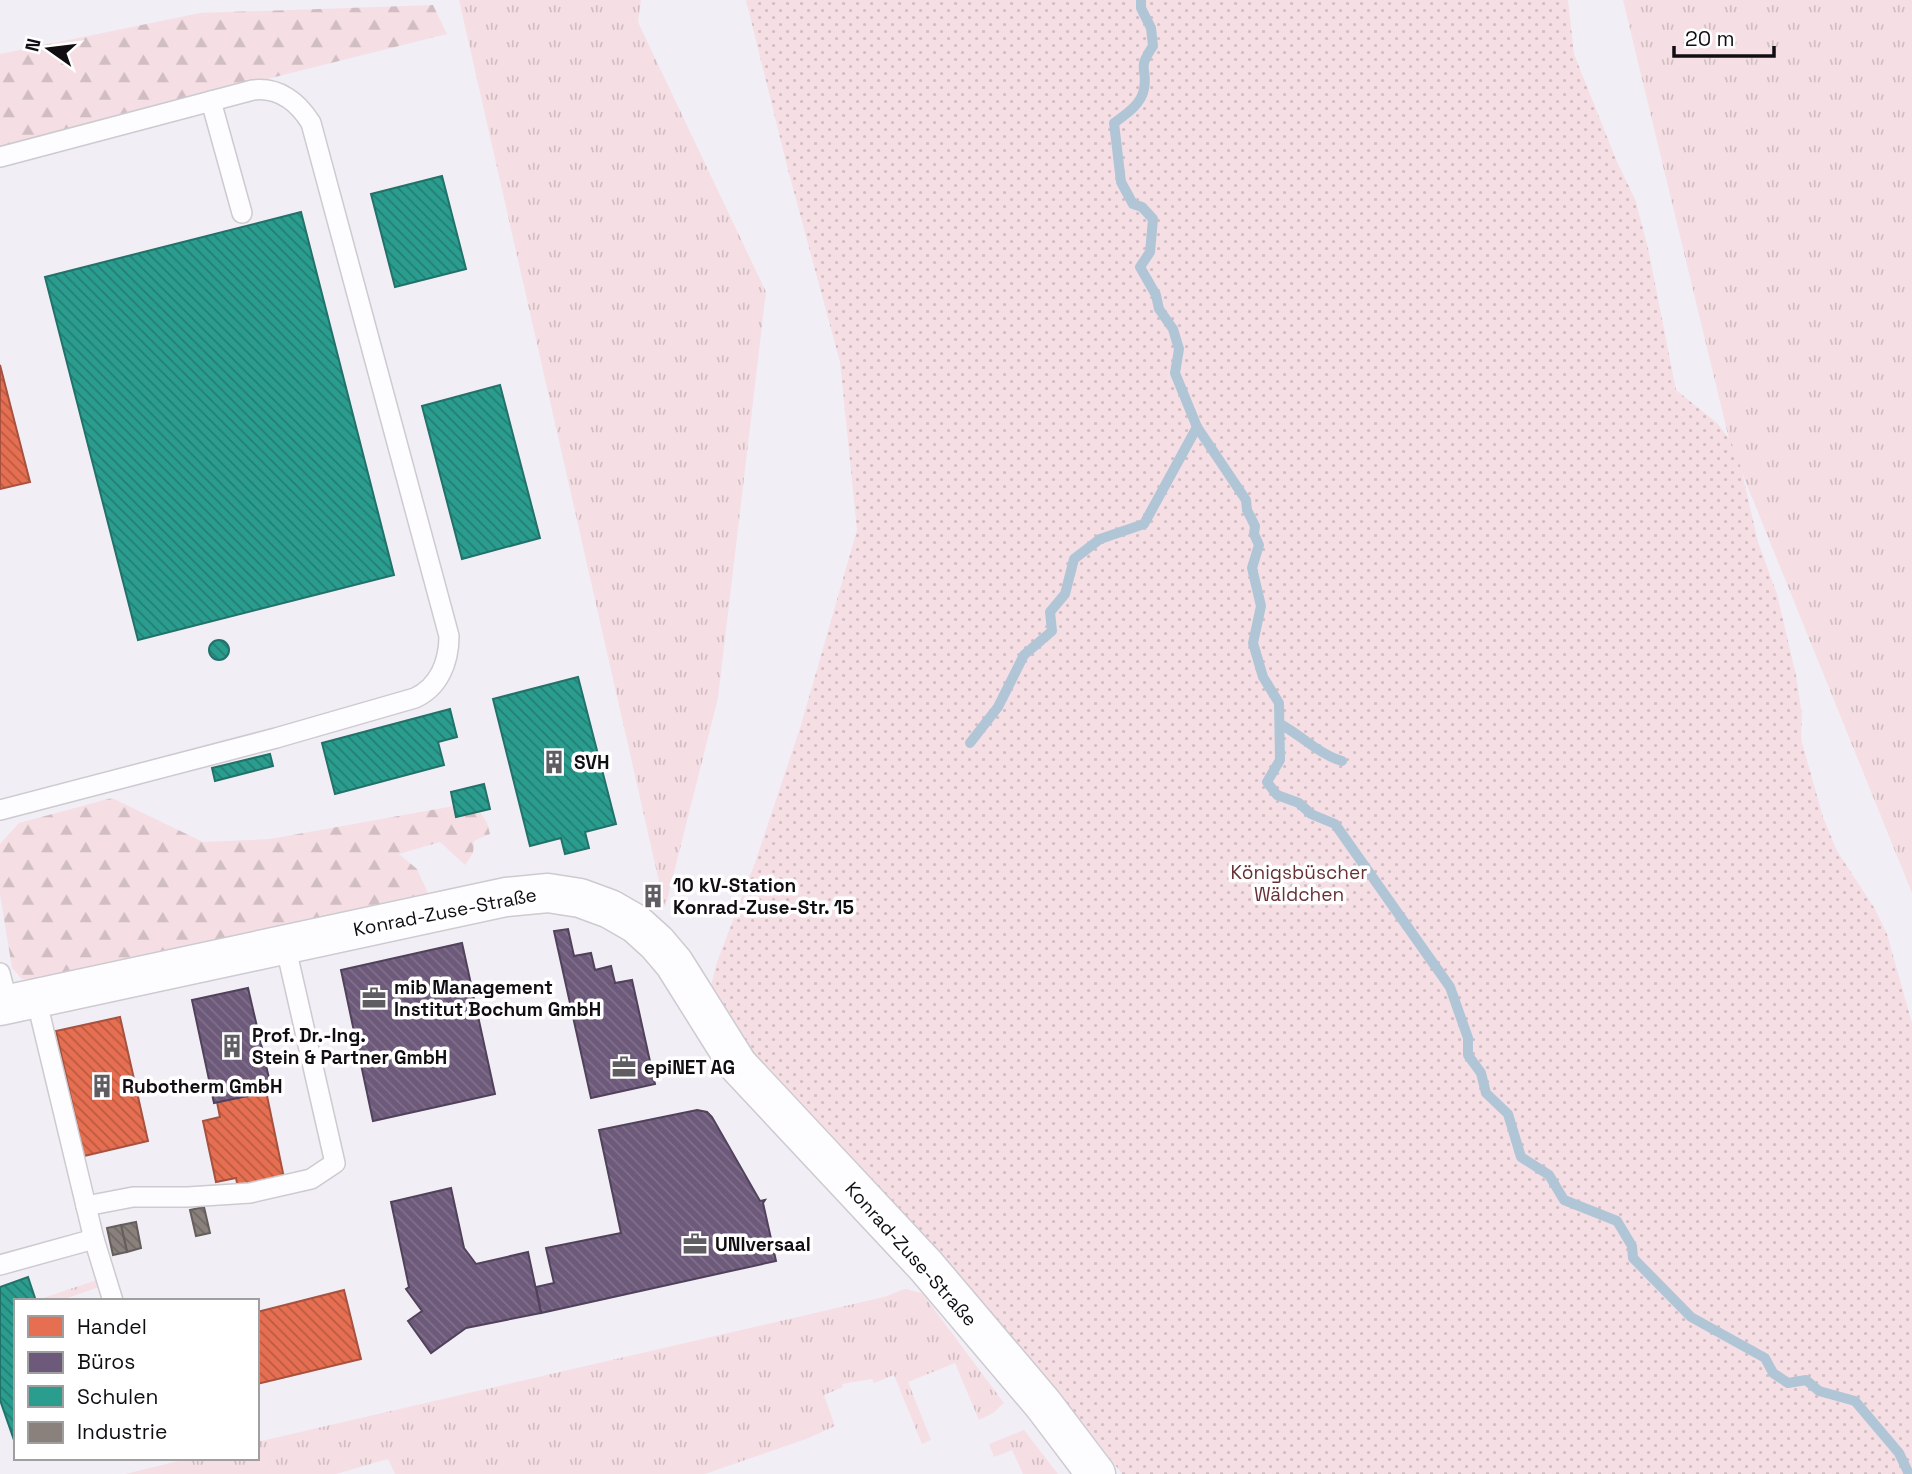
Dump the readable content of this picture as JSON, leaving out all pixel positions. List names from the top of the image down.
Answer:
{
  "streets": {
    "street": ["Konrad-Zuse-Straße"]
  },
  "parks": ["Königsbüscher Wäldchen"],
  "places": {
    "building": [
      "SVH",
      "10 kV-Station Konrad-Zuse-Str. 15",
      "Prof. Dr.-Ing. Stein & Partner GmbH",
      "Rubotherm GmbH"
    ],
    "office": ["mib Management Institut Bochum GmbH", "epiNET AG", "UNIversaal"]
  },
  "legend": [
    "Handel",
    "Büros",
    "Schulen",
    "Industrie"
  ],
  "scale_bar": "20 m",
  "north": "left"
}
